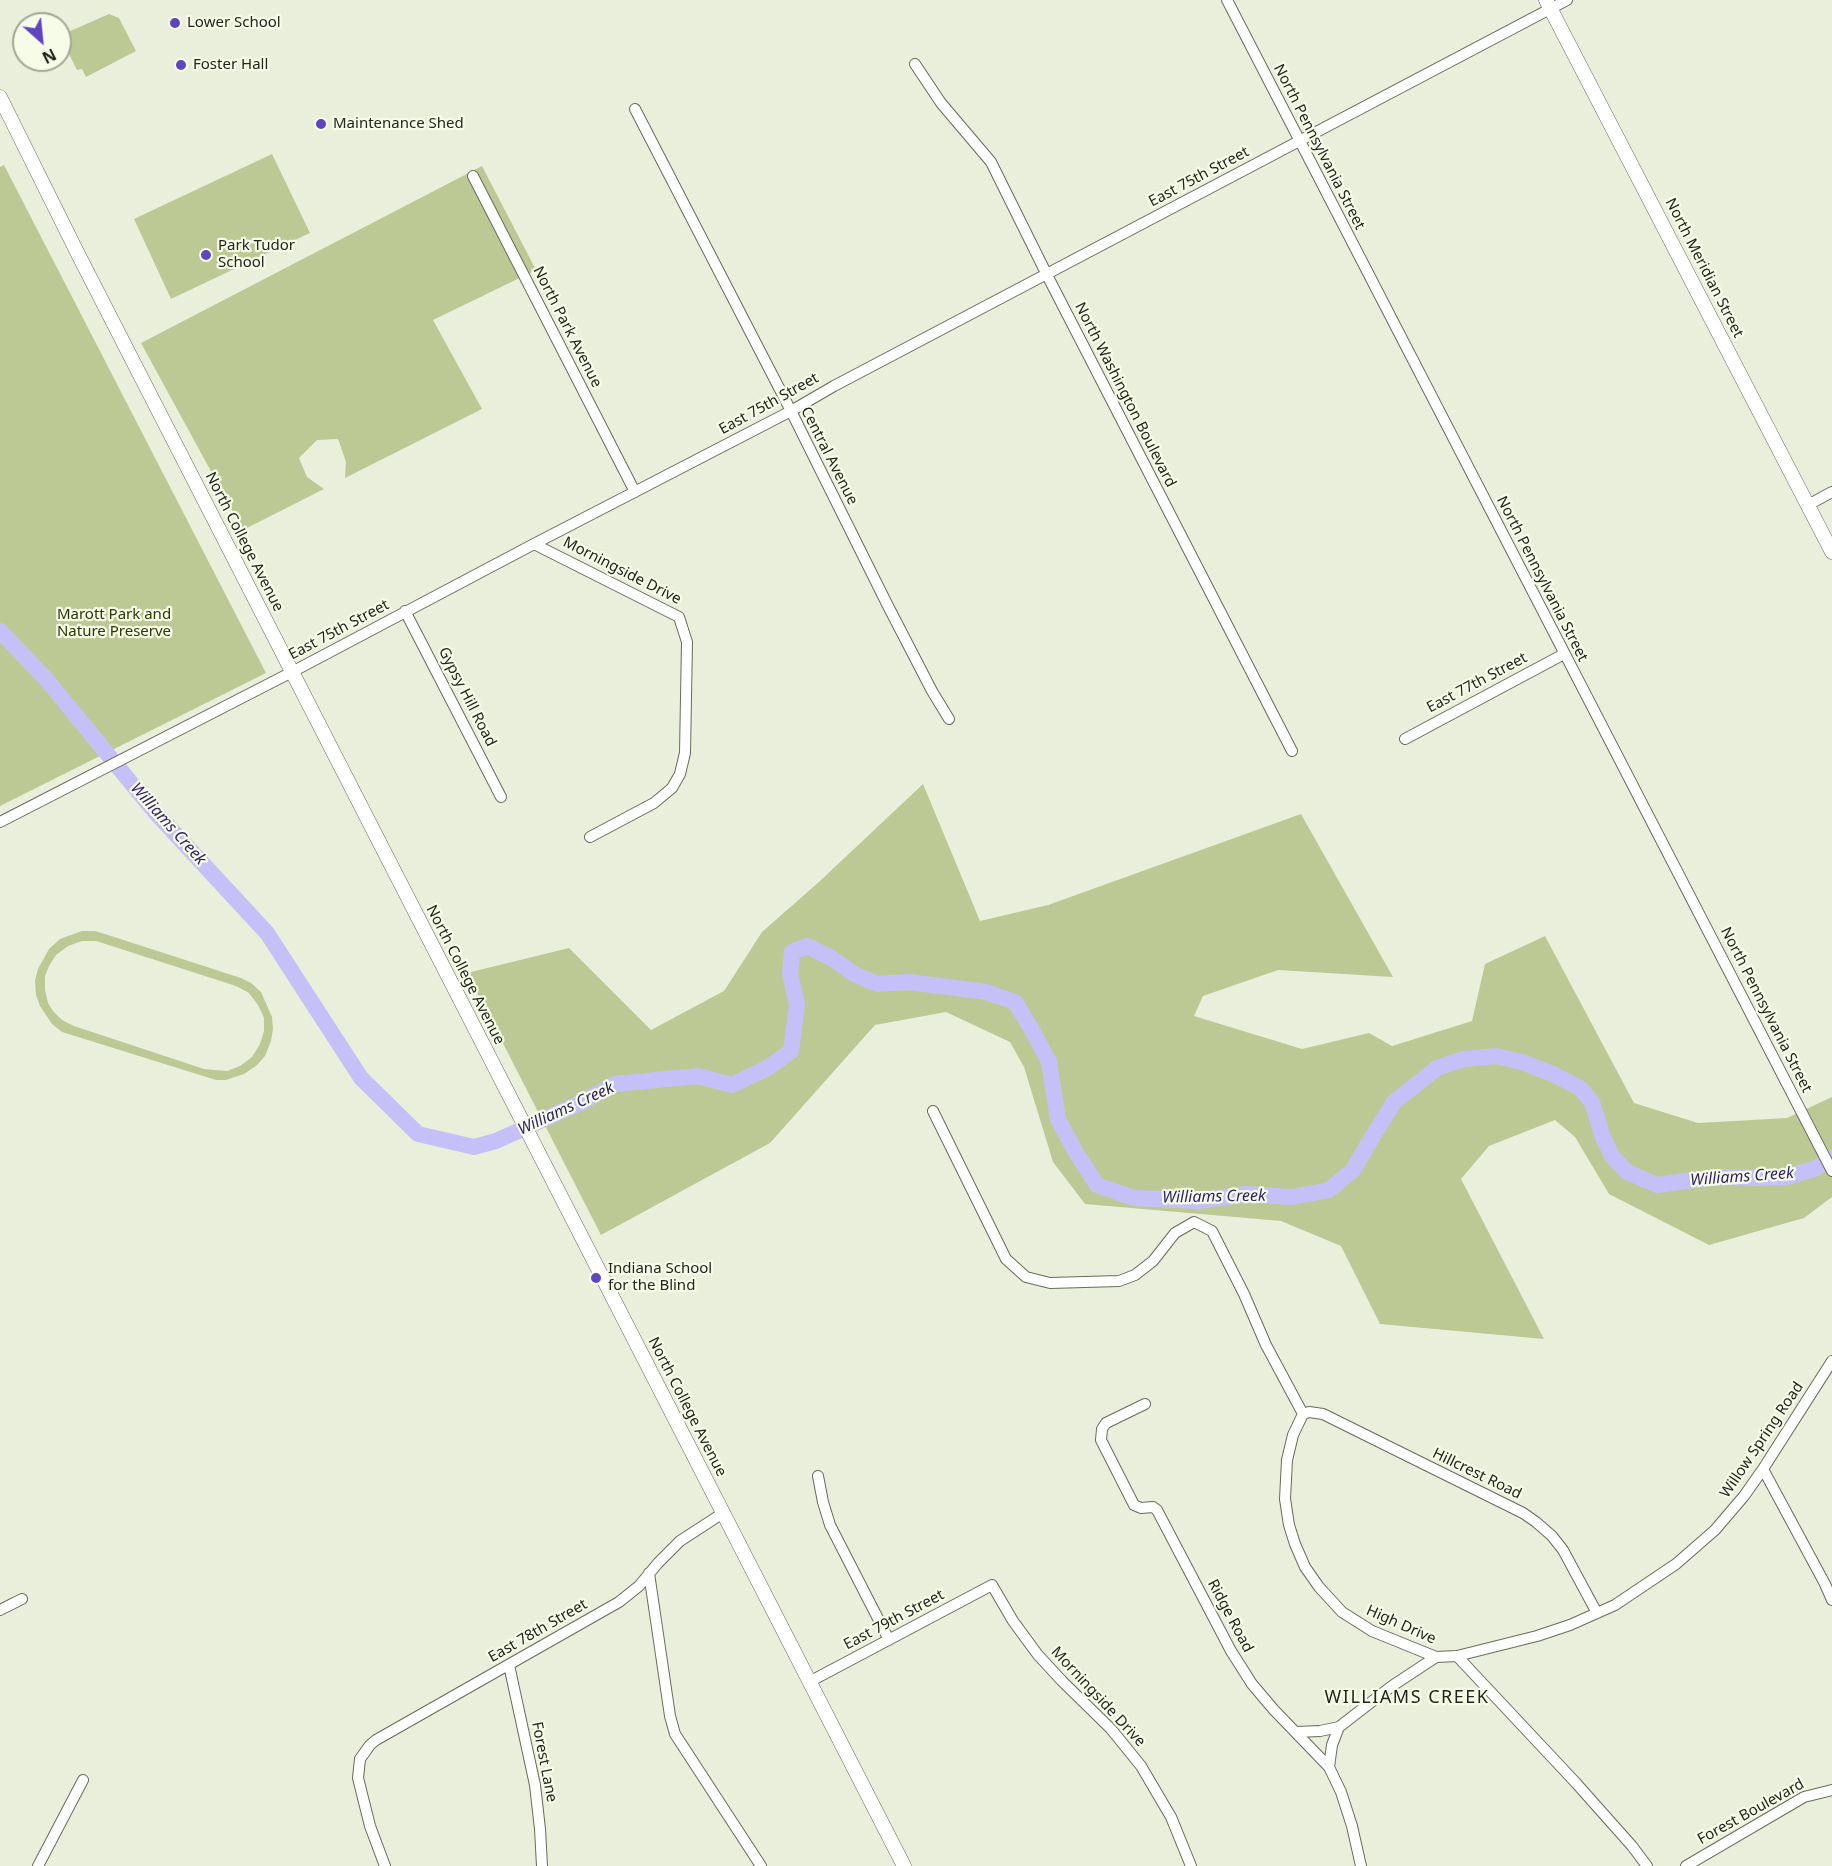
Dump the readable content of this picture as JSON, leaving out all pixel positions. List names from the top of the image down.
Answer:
{
  "streets": {
    "main road": ["North Meridian Street", "North College Avenue"],
    "street": [
      "North Pennsylvania Street",
      "East 75th Street",
      "North Park Avenue",
      "North Washington Boulevard",
      "Central Avenue",
      "Morningside Drive",
      "East 77th Street",
      "Gypsy Hill Road",
      "Willow Spring Road",
      "Hillcrest Road",
      "Ridge Road",
      "East 79th Street",
      "High Drive",
      "East 78th Street",
      "Forest Lane",
      "Forest Boulevard"
    ]
  },
  "crossings": [
    ["North Pennsylvania Street", "East 75th Street"],
    ["North Pennsylvania Street", "East 77th Street"],
    ["East 75th Street", "North Meridian Street"],
    ["East 75th Street", "North Park Avenue"],
    ["East 75th Street", "North Washington Boulevard"],
    ["East 75th Street", "Central Avenue"],
    ["East 75th Street", "North College Avenue"],
    ["East 75th Street", "Morningside Drive"],
    ["East 75th Street", "Gypsy Hill Road"],
    ["North College Avenue", "East 79th Street"],
    ["North College Avenue", "East 78th Street"],
    ["Morningside Drive", "East 79th Street"],
    ["Willow Spring Road", "Hillcrest Road"],
    ["Willow Spring Road", "High Drive"],
    ["Hillcrest Road", "High Drive"],
    ["East 78th Street", "Forest Lane"]
  ],
  "districts": ["WILLIAMS CREEK"],
  "water": ["Williams Creek"],
  "parks": ["Marott Park and Nature Preserve"],
  "places": [
    "Lower School",
    "Foster Hall",
    "Maintenance Shed",
    "Park Tudor School",
    "Indiana School for the Blind"
  ],
  "north": "bottom right"
}
